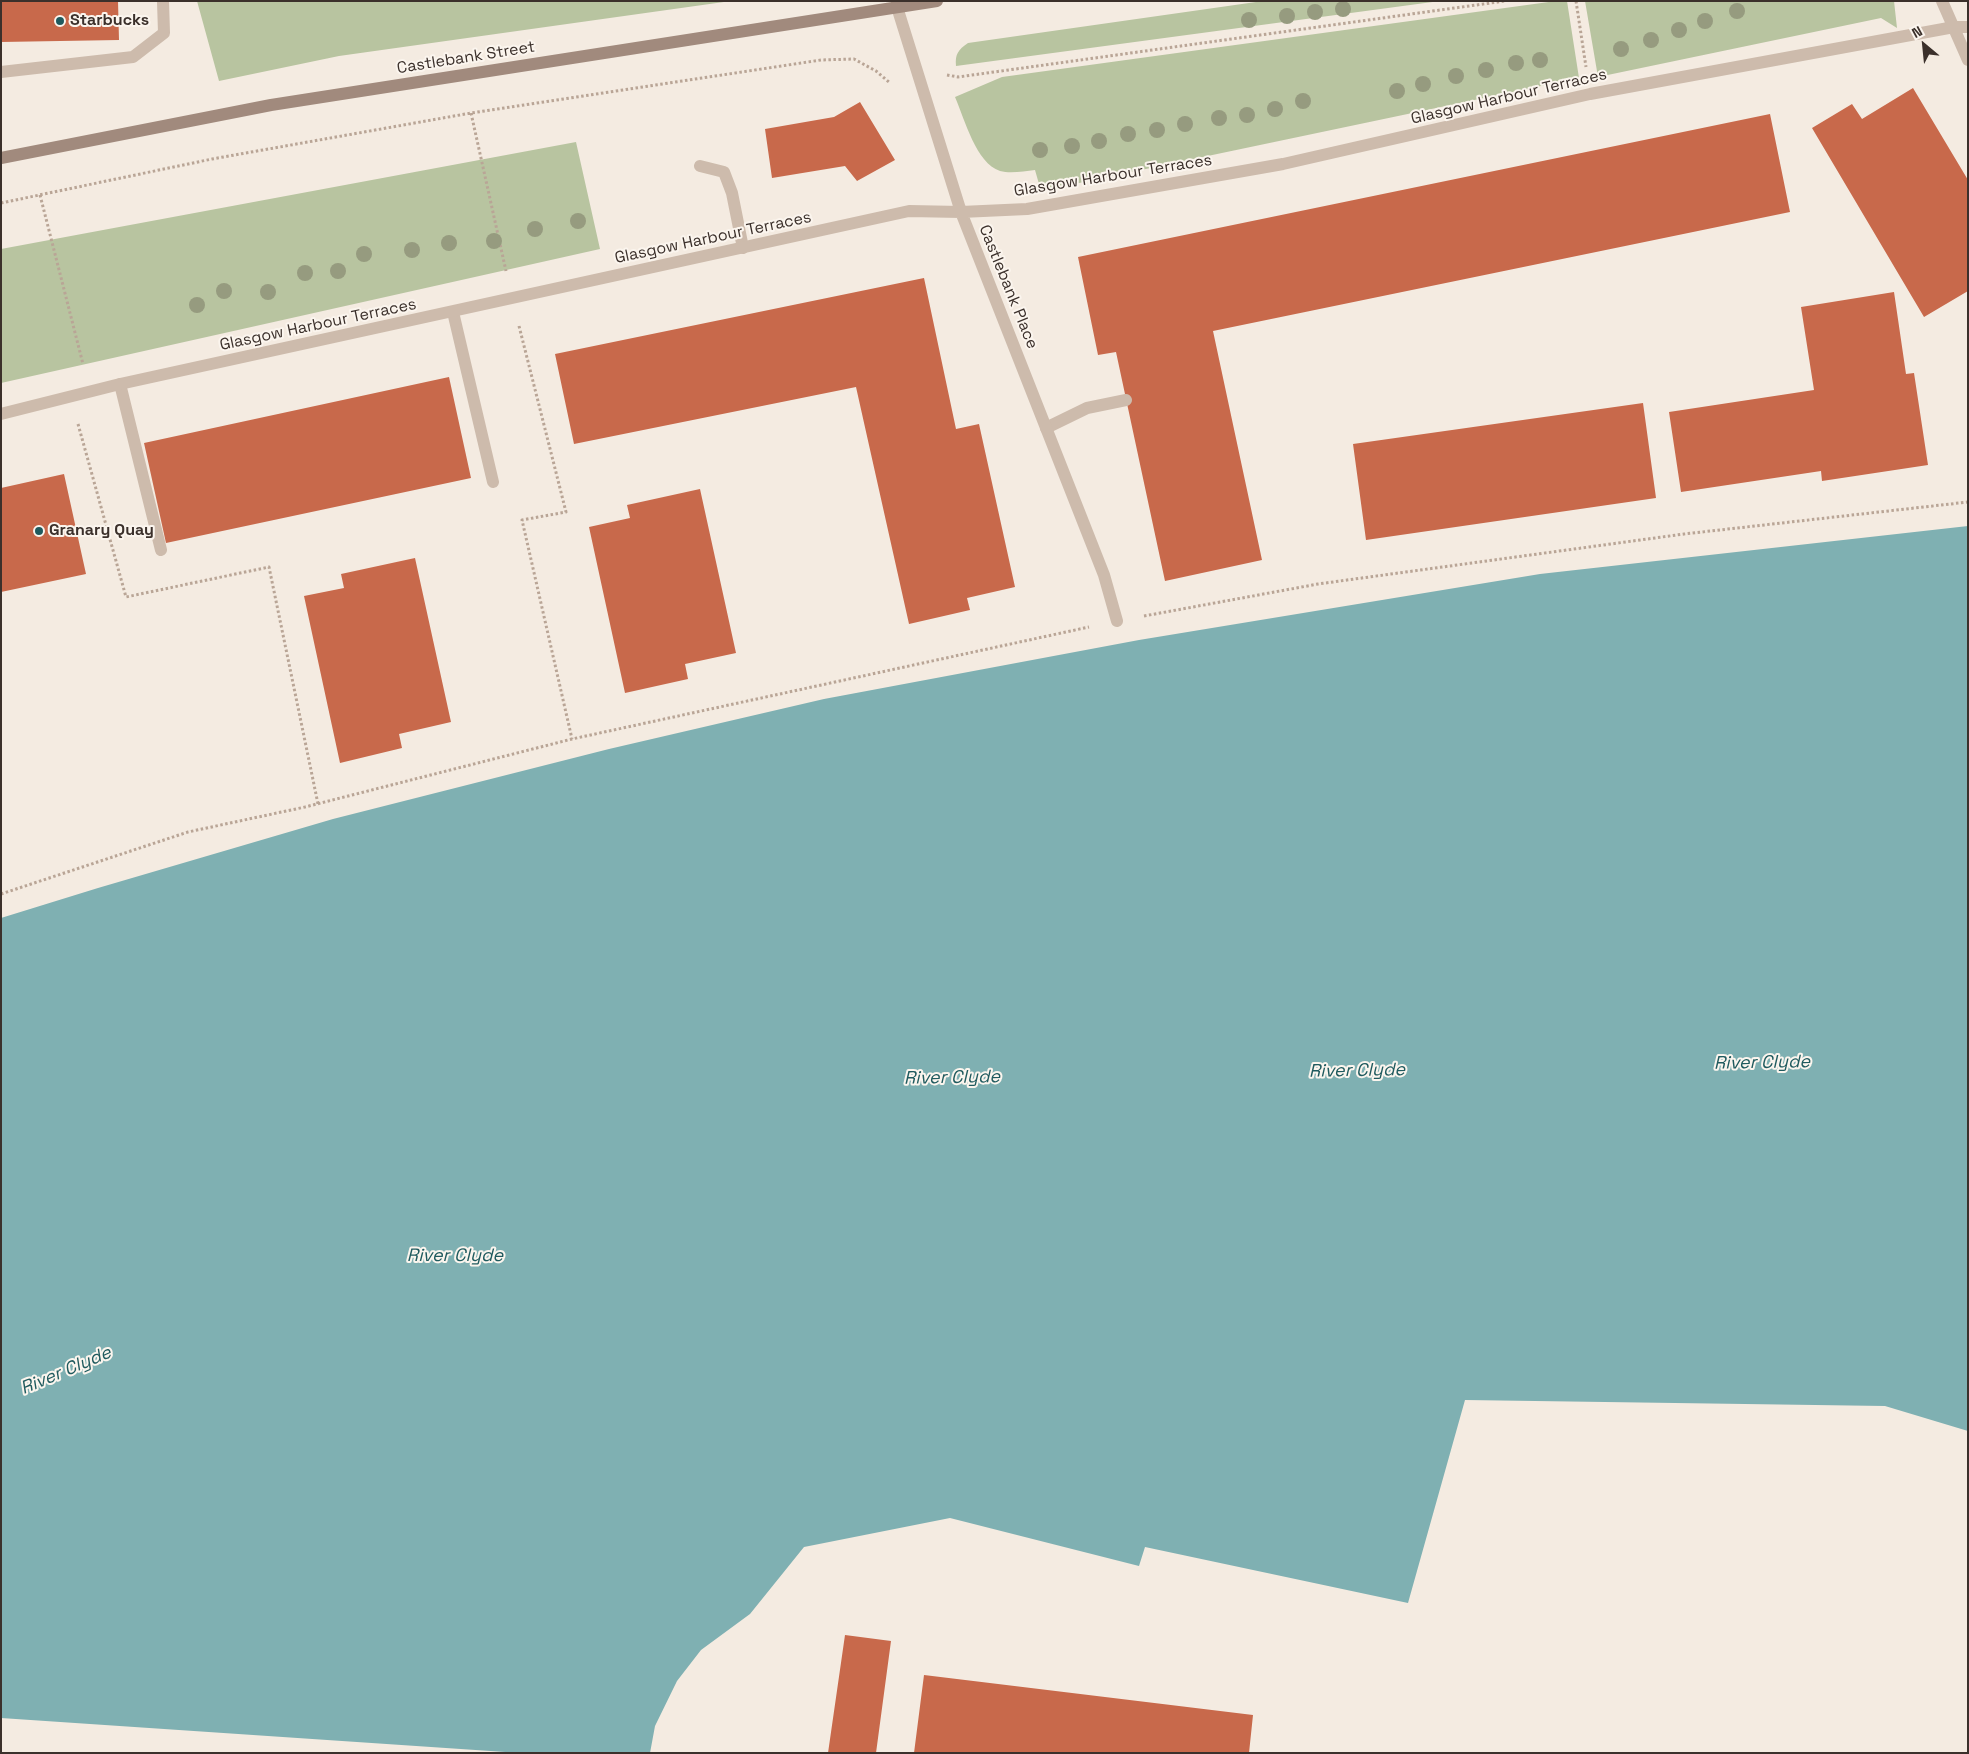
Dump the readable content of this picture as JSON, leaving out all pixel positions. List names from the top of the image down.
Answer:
{
  "streets": {
    "street": ["Castlebank Street", "Glasgow Harbour Terraces", "Castlebank Place"]
  },
  "crossings": [
    ["Castlebank Street", "Castlebank Place"],
    ["Glasgow Harbour Terraces", "Castlebank Place"]
  ],
  "water": ["River Clyde"],
  "places": ["Starbucks", "Granary Quay"],
  "north": "top left"
}
